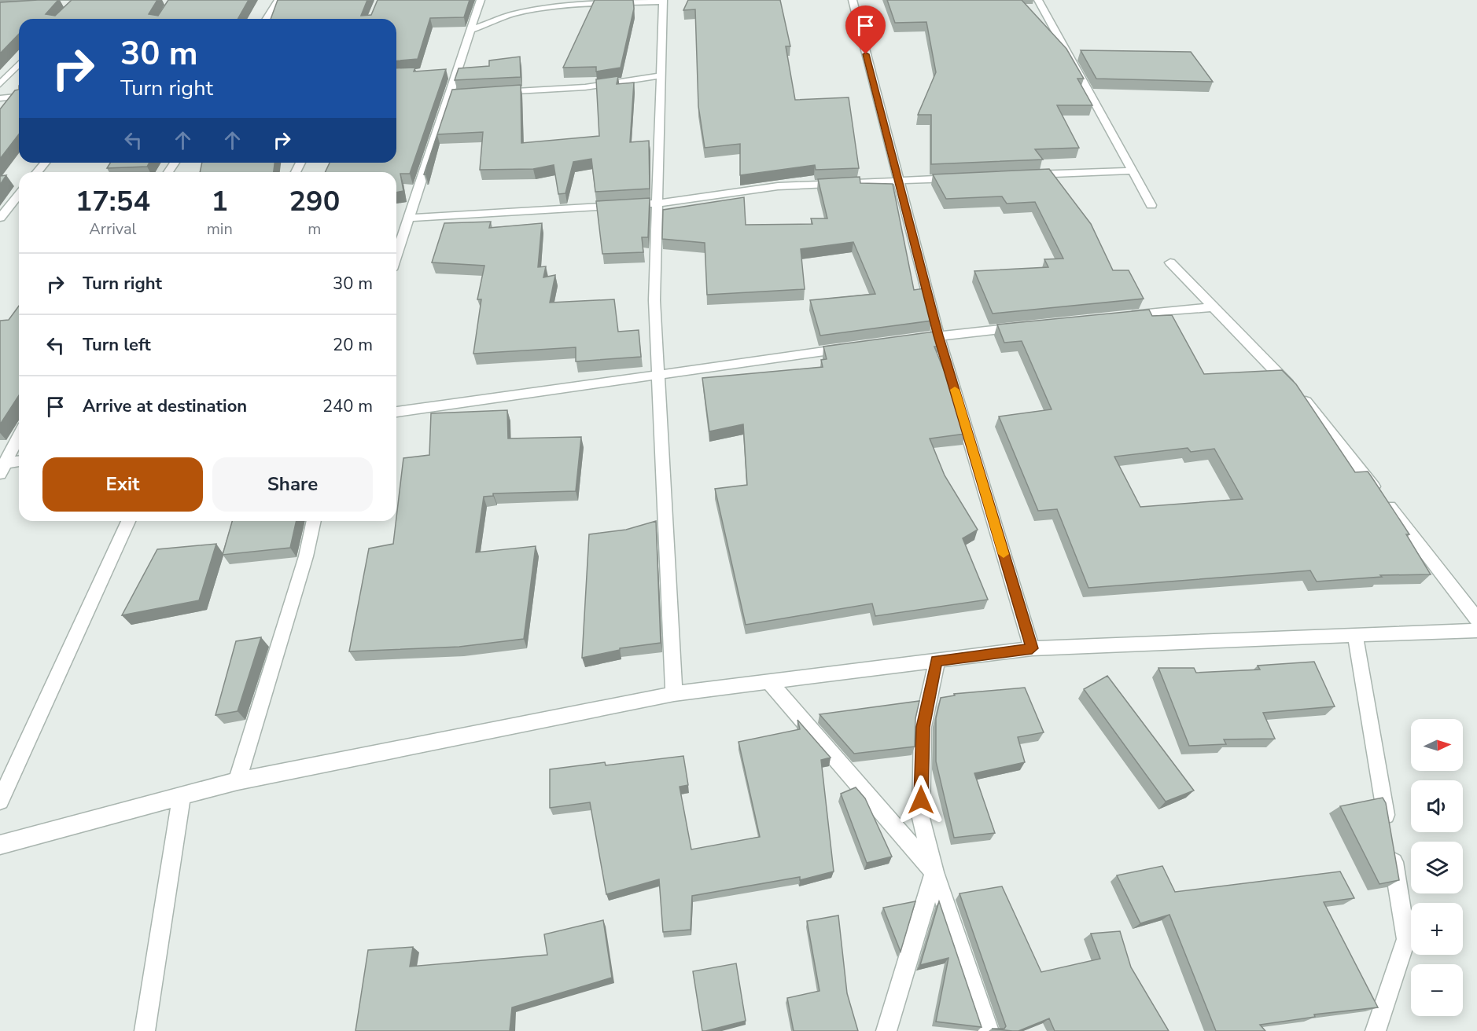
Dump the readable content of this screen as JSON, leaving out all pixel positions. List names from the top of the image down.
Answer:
{
  "north": "right",
  "page": {
    "turn": ["30 m", "Turn right"],
    "eta": [
      "17:54",
      "Arrival",
      "1",
      "min",
      "290",
      "m"
    ],
    "list": [
      {
        "name": "Turn right",
        "value": "30 m"
      },
      {
        "name": "Turn left",
        "value": "20 m"
      },
      {
        "name": "Arrive at destination",
        "value": "240 m"
      }
    ],
    "buttons": ["Exit", "Share"],
    "map_buttons": ["+", "−"]
  }
}
